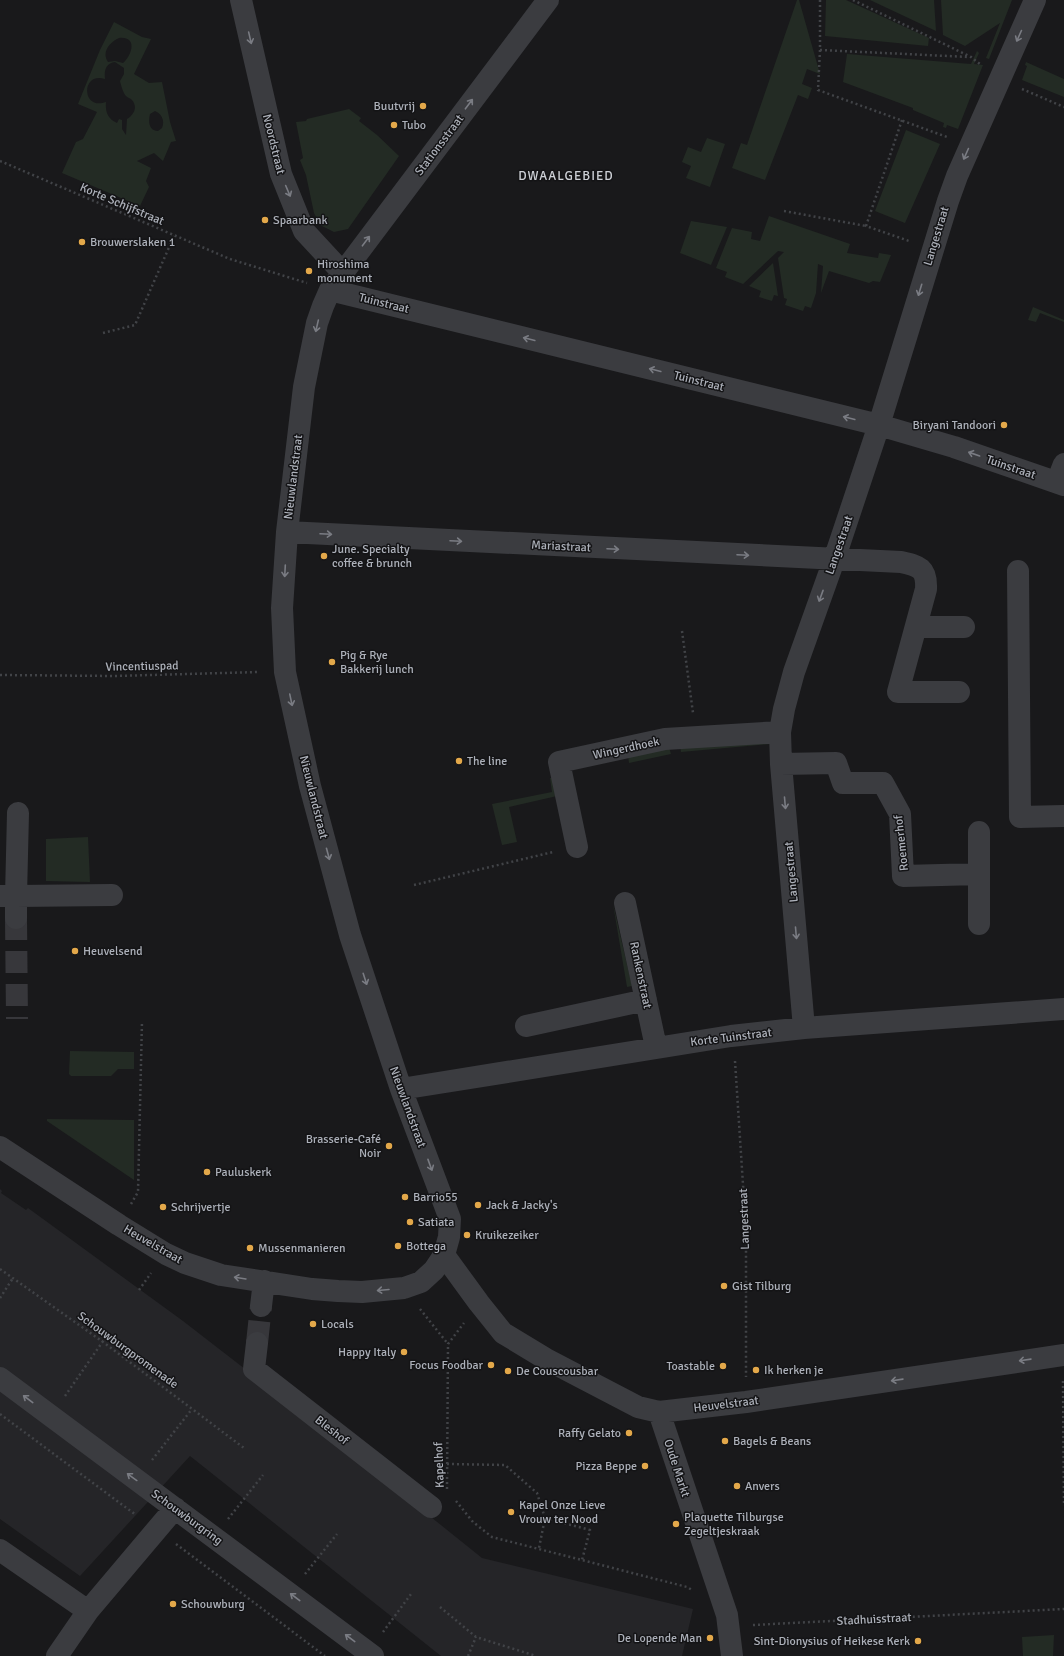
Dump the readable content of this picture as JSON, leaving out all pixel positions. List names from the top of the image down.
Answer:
{
  "streets": {
    "street": [
      "Noordstraat",
      "Stationsstraat",
      "Langestraat",
      "Tuinstraat",
      "Nieuwlandstraat",
      "Mariastraat",
      "Wingerdhoek",
      "Roemerhof",
      "Rankenstraat",
      "Korte Tuinstraat",
      "Heuvelstraat",
      "Bleshof",
      "Oude Markt",
      "Schouwburgring"
    ],
    "path": [
      "Korte Schijfstraat",
      "Vincentiuspad",
      "Schouwburgpromenade",
      "Kapelhof",
      "Stadhuisstraat"
    ]
  },
  "crossings": [
    ["Noordstraat", "Stationsstraat"],
    ["Noordstraat", "Korte Schijfstraat"],
    ["Noordstraat", "Tuinstraat"],
    ["Noordstraat", "Nieuwlandstraat"],
    ["Stationsstraat", "Korte Schijfstraat"],
    ["Stationsstraat", "Tuinstraat"],
    ["Stationsstraat", "Nieuwlandstraat"],
    ["Korte Schijfstraat", "Tuinstraat"],
    ["Korte Schijfstraat", "Nieuwlandstraat"],
    ["Langestraat", "Tuinstraat"],
    ["Langestraat", "Mariastraat"],
    ["Langestraat", "Wingerdhoek"],
    ["Langestraat", "Roemerhof"],
    ["Langestraat", "Korte Tuinstraat"],
    ["Langestraat", "Heuvelstraat"],
    ["Tuinstraat", "Nieuwlandstraat"],
    ["Nieuwlandstraat", "Mariastraat"],
    ["Nieuwlandstraat", "Vincentiuspad"],
    ["Nieuwlandstraat", "Korte Tuinstraat"],
    ["Nieuwlandstraat", "Heuvelstraat"],
    ["Rankenstraat", "Korte Tuinstraat"],
    ["Heuvelstraat", "Oude Markt"],
    ["Oude Markt", "Stadhuisstraat"]
  ],
  "one_way": [
    "Noordstraat",
    "Stationsstraat",
    "Langestraat",
    "Tuinstraat",
    "Nieuwlandstraat",
    "Mariastraat",
    "Heuvelstraat",
    "Schouwburgring"
  ],
  "districts": ["DWAALGEBIED"],
  "places": [
    "Buutvrij",
    "Tubo",
    "Spaarbank",
    "Brouwerslaken 1",
    "Hiroshima monument",
    "Biryani Tandoori",
    "June. Specialty coffee & brunch",
    "Pig & Rye Bakkerij lunch",
    "The line",
    "Heuvelsend",
    "Brasserie-Café Noir",
    "Pauluskerk",
    "Barrio55",
    "Jack & Jacky's",
    "Schrijvertje",
    "Satiata",
    "Kruikezeiker",
    "Bottega",
    "Mussenmanieren",
    "Gist Tilburg",
    "Locals",
    "Happy Italy",
    "Focus Foodbar",
    "Toastable",
    "Ik herken je",
    "De Couscousbar",
    "Raffy Gelato",
    "Bagels & Beans",
    "Pizza Beppe",
    "Anvers",
    "Kapel Onze Lieve Vrouw ter Nood",
    "Plaquette Tilburgse Zegeltjeskraak",
    "Schouwburg",
    "De Lopende Man",
    "Sint-Dionysius of Heikese Kerk"
  ]
}
